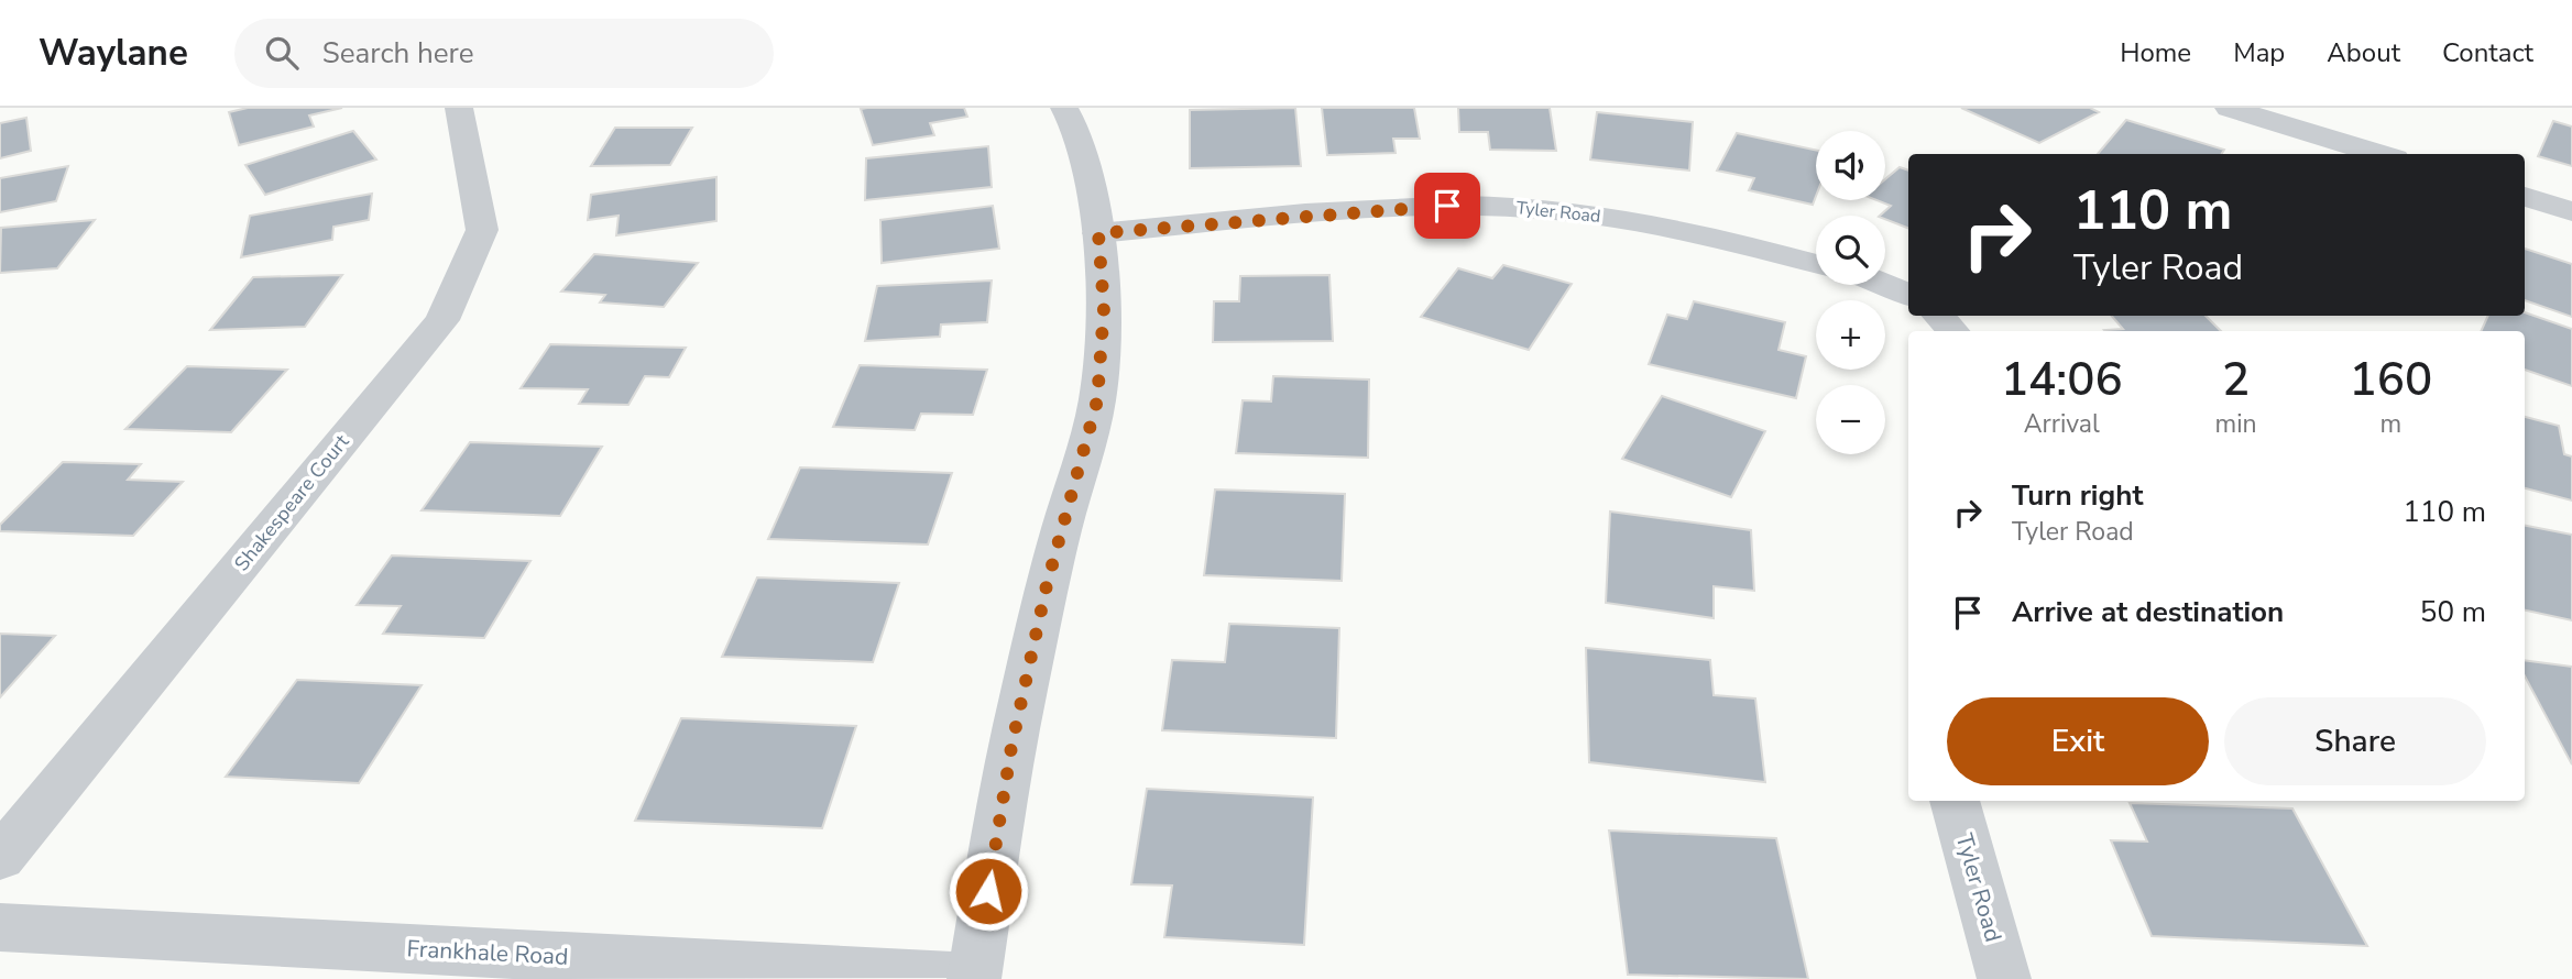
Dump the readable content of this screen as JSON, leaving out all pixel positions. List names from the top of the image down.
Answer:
{
  "streets": {
    "street": ["Tyler Road", "Shakespeare Court", "Frankhale Road"]
  },
  "page": {
    "header": "Waylane",
    "search": "Search here",
    "nav": [
      "Home",
      "Map",
      "About",
      "Contact"
    ],
    "map_buttons": ["+", "−"],
    "turn": ["110 m", "Tyler Road"],
    "eta": [
      "14:06",
      "Arrival",
      "2",
      "min",
      "160",
      "m"
    ],
    "list": [
      {
        "name": "Turn right",
        "note": "Tyler Road",
        "value": "110 m"
      },
      {
        "name": "Arrive at destination",
        "value": "50 m"
      }
    ],
    "buttons": ["Exit", "Share"]
  }
}
